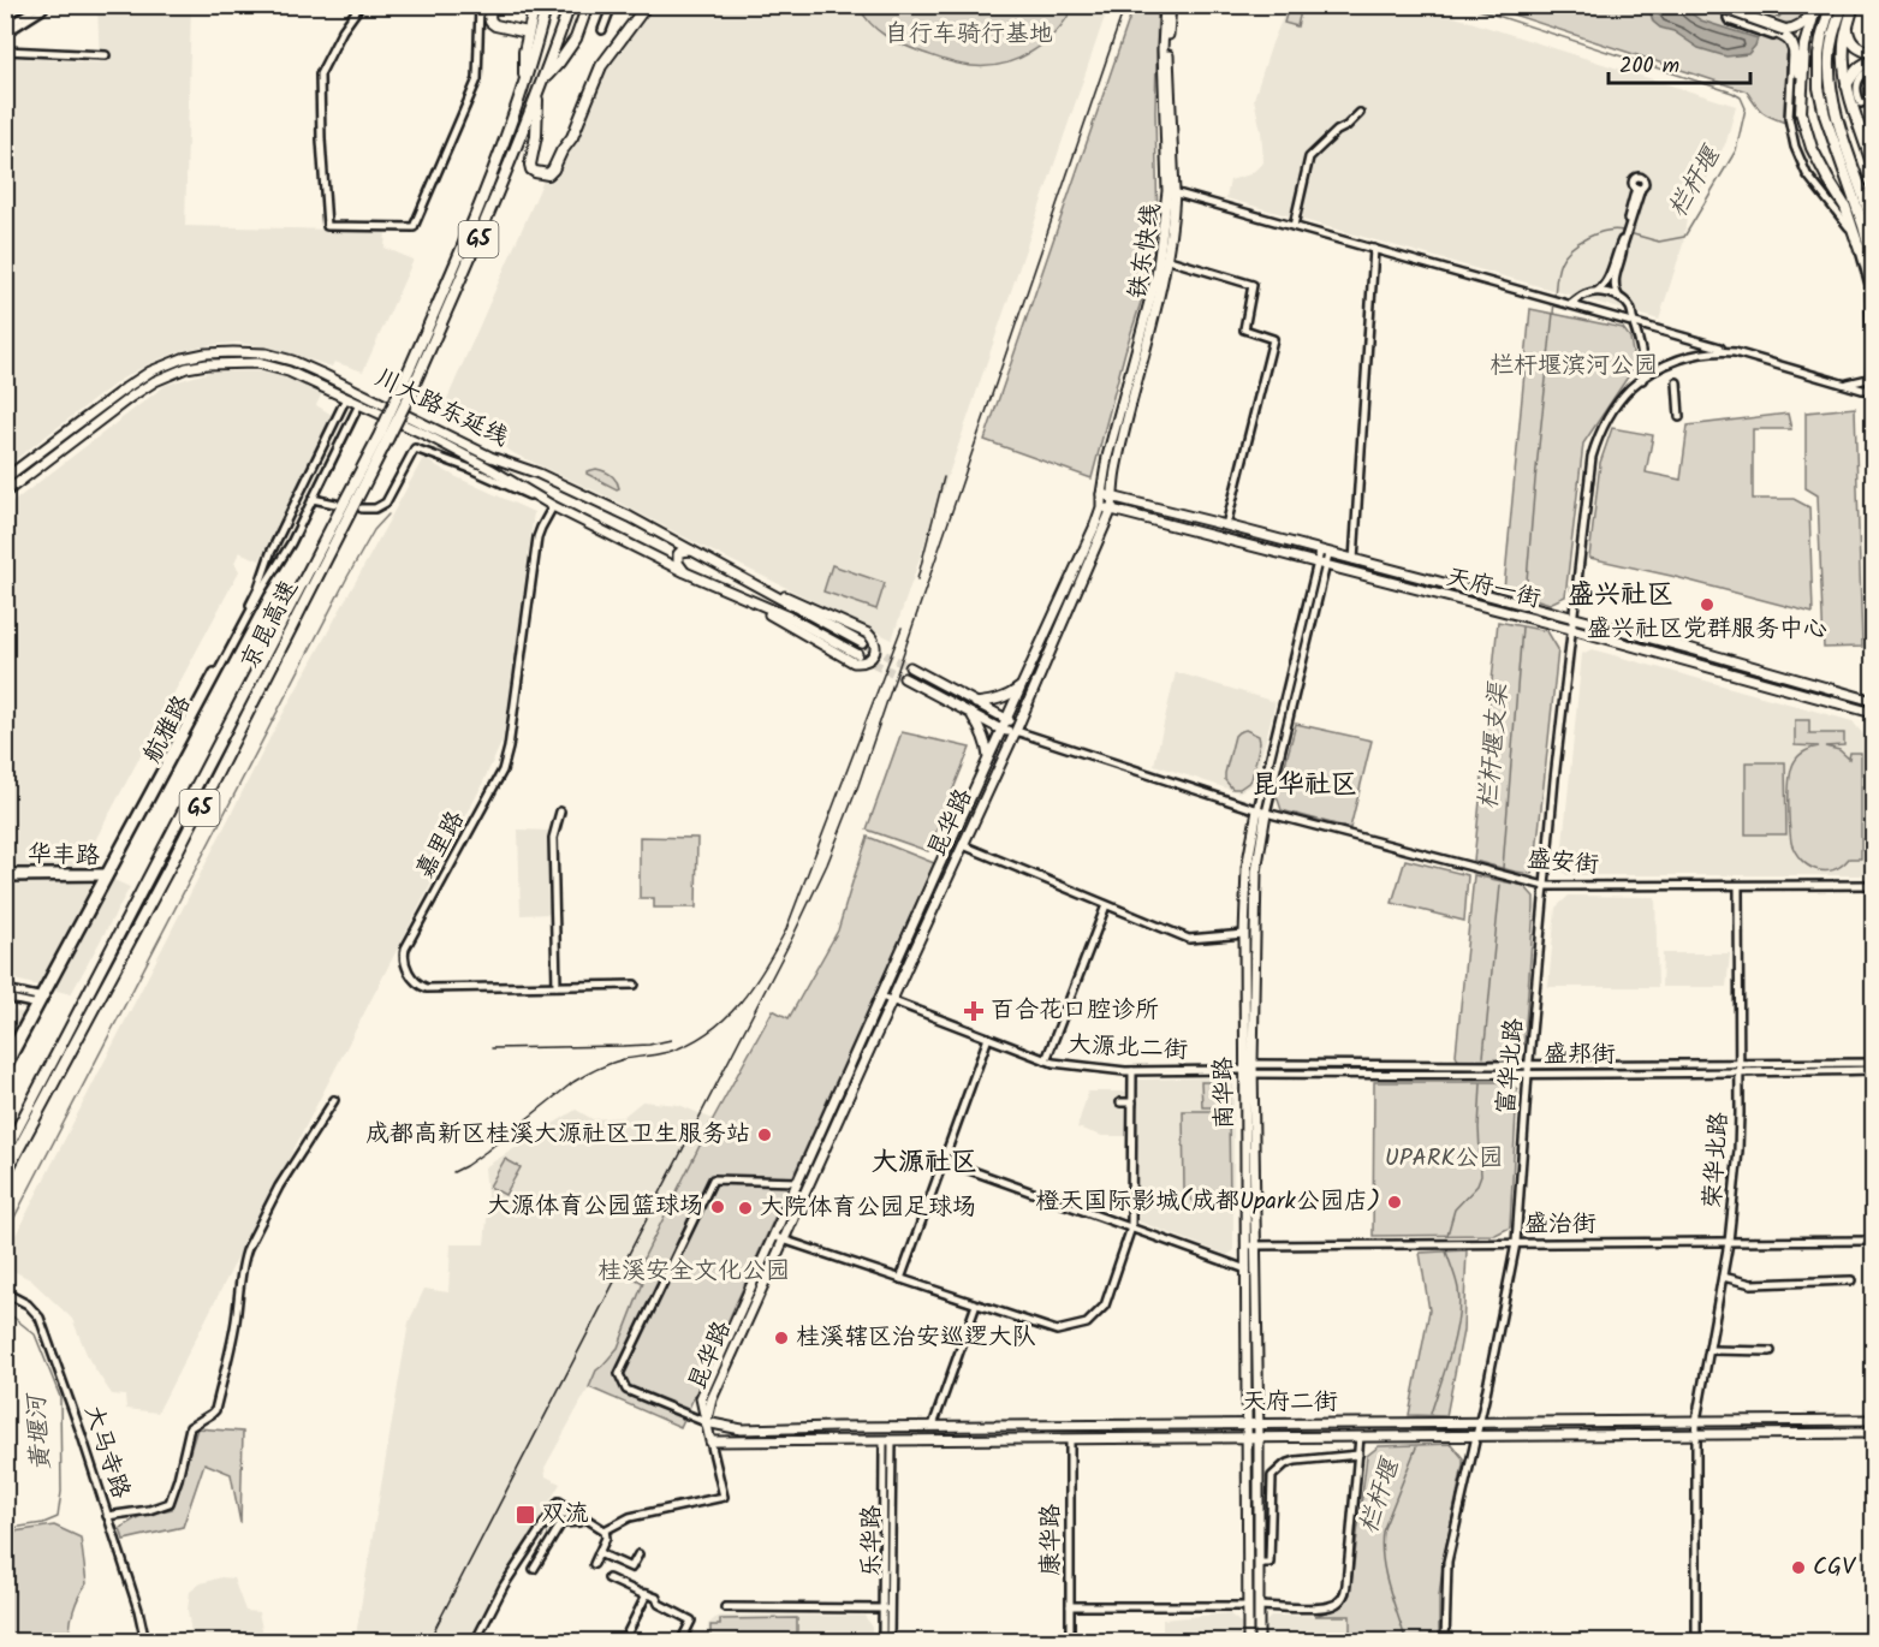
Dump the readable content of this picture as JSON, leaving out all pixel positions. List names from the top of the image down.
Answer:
{
  "streets": {
    "highway": ["G5", "京昆高速"],
    "main road": [
      "铁东快线",
      "川大路东延线",
      "天府一街",
      "昆华路",
      "南华路",
      "天府二街"
    ],
    "street": [
      "航雅路",
      "嘉里路",
      "华丰路",
      "盛安街",
      "大源北二街",
      "盛邦街",
      "富华北路",
      "荣华北路",
      "盛治街",
      "大马寺路",
      "康华路",
      "乐华路"
    ]
  },
  "crossings": [
    ["G5", "京昆高速"],
    ["铁东快线", "天府一街"],
    ["铁东快线", "昆华路"],
    ["川大路东延线", "航雅路"],
    ["川大路东延线", "嘉里路"],
    ["天府一街", "昆华路"],
    ["天府一街", "富华北路"],
    ["航雅路", "华丰路"],
    ["昆华路", "盛安街"],
    ["昆华路", "大源北二街"],
    ["昆华路", "天府二街"],
    ["盛安街", "富华北路"],
    ["盛安街", "南华路"],
    ["盛安街", "荣华北路"],
    ["大源北二街", "盛邦街"],
    ["大源北二街", "南华路"],
    ["盛邦街", "富华北路"],
    ["盛邦街", "南华路"],
    ["盛邦街", "荣华北路"],
    ["富华北路", "盛治街"],
    ["富华北路", "天府二街"],
    ["南华路", "盛治街"],
    ["南华路", "天府二街"],
    ["荣华北路", "盛治街"],
    ["荣华北路", "天府二街"],
    ["天府二街", "康华路"],
    ["天府二街", "乐华路"]
  ],
  "districts": ["盛兴社区", "昆华社区", "大源社区"],
  "water": ["栏杆堰", "栏杆堰支渠", "黄堰河"],
  "parks": [
    "自行车骑行基地",
    "栏杆堰滨河公园",
    "UPARK公园",
    "桂溪安全文化公园"
  ],
  "places": {
    "other": [
      "盛兴社区党群服务中心",
      "成都高新区桂溪大源社区卫生服务站",
      "橙天国际影城(成都Upark公园店)",
      "大源体育公园篮球场",
      "大院体育公园足球场",
      "桂溪辖区治安巡逻大队",
      "CGV"
    ],
    "health": ["百合花口腔诊所"],
    "transit": ["双流"]
  },
  "scale_bar": "200 m"
}
